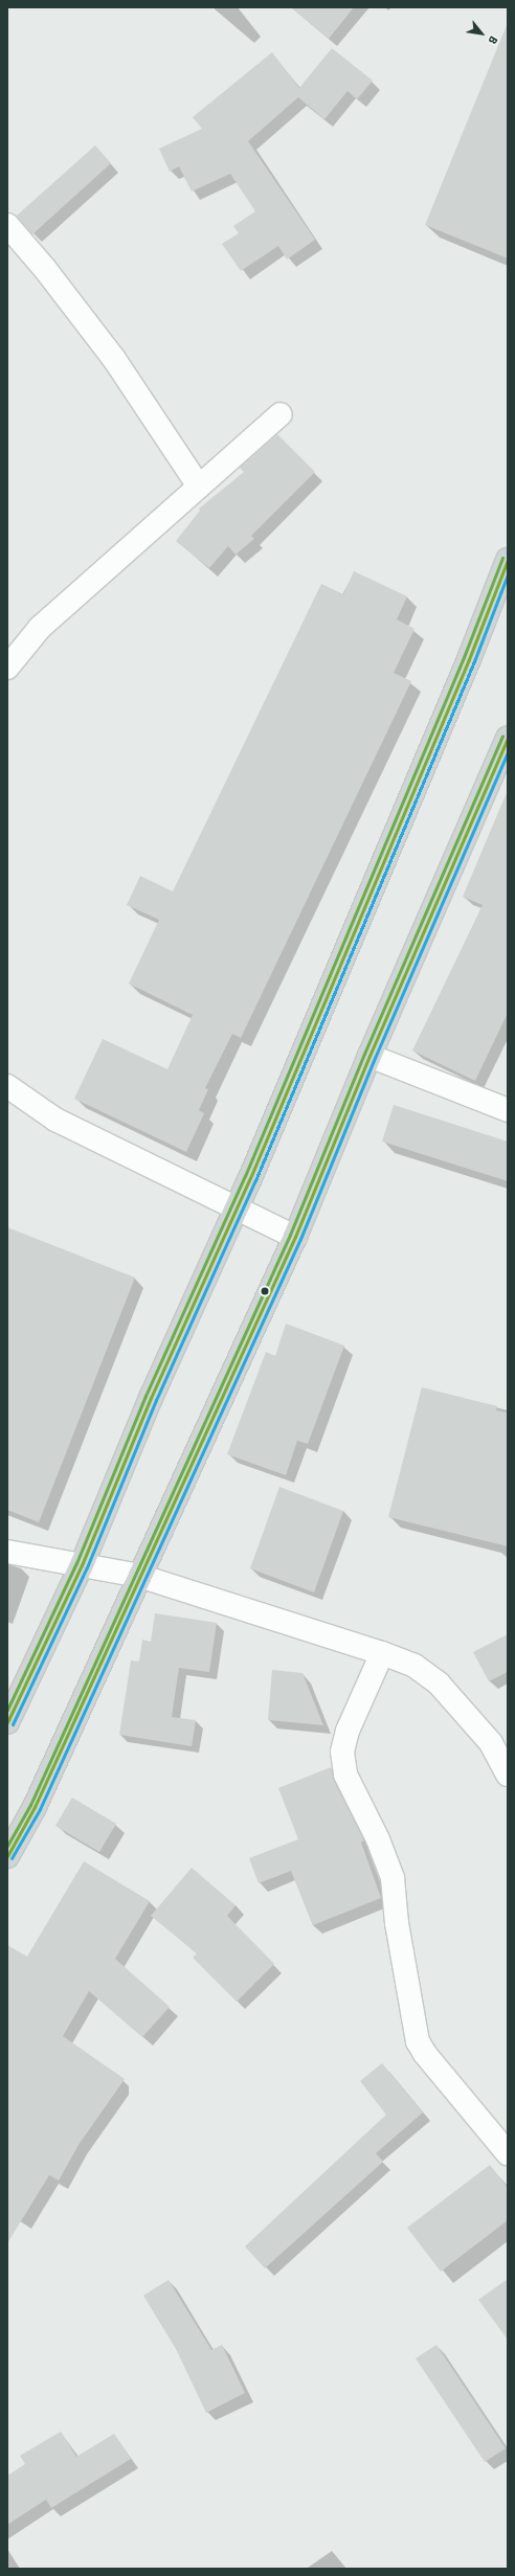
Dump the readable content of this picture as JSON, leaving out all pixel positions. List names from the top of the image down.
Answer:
{
  "north": "bottom right"
}
